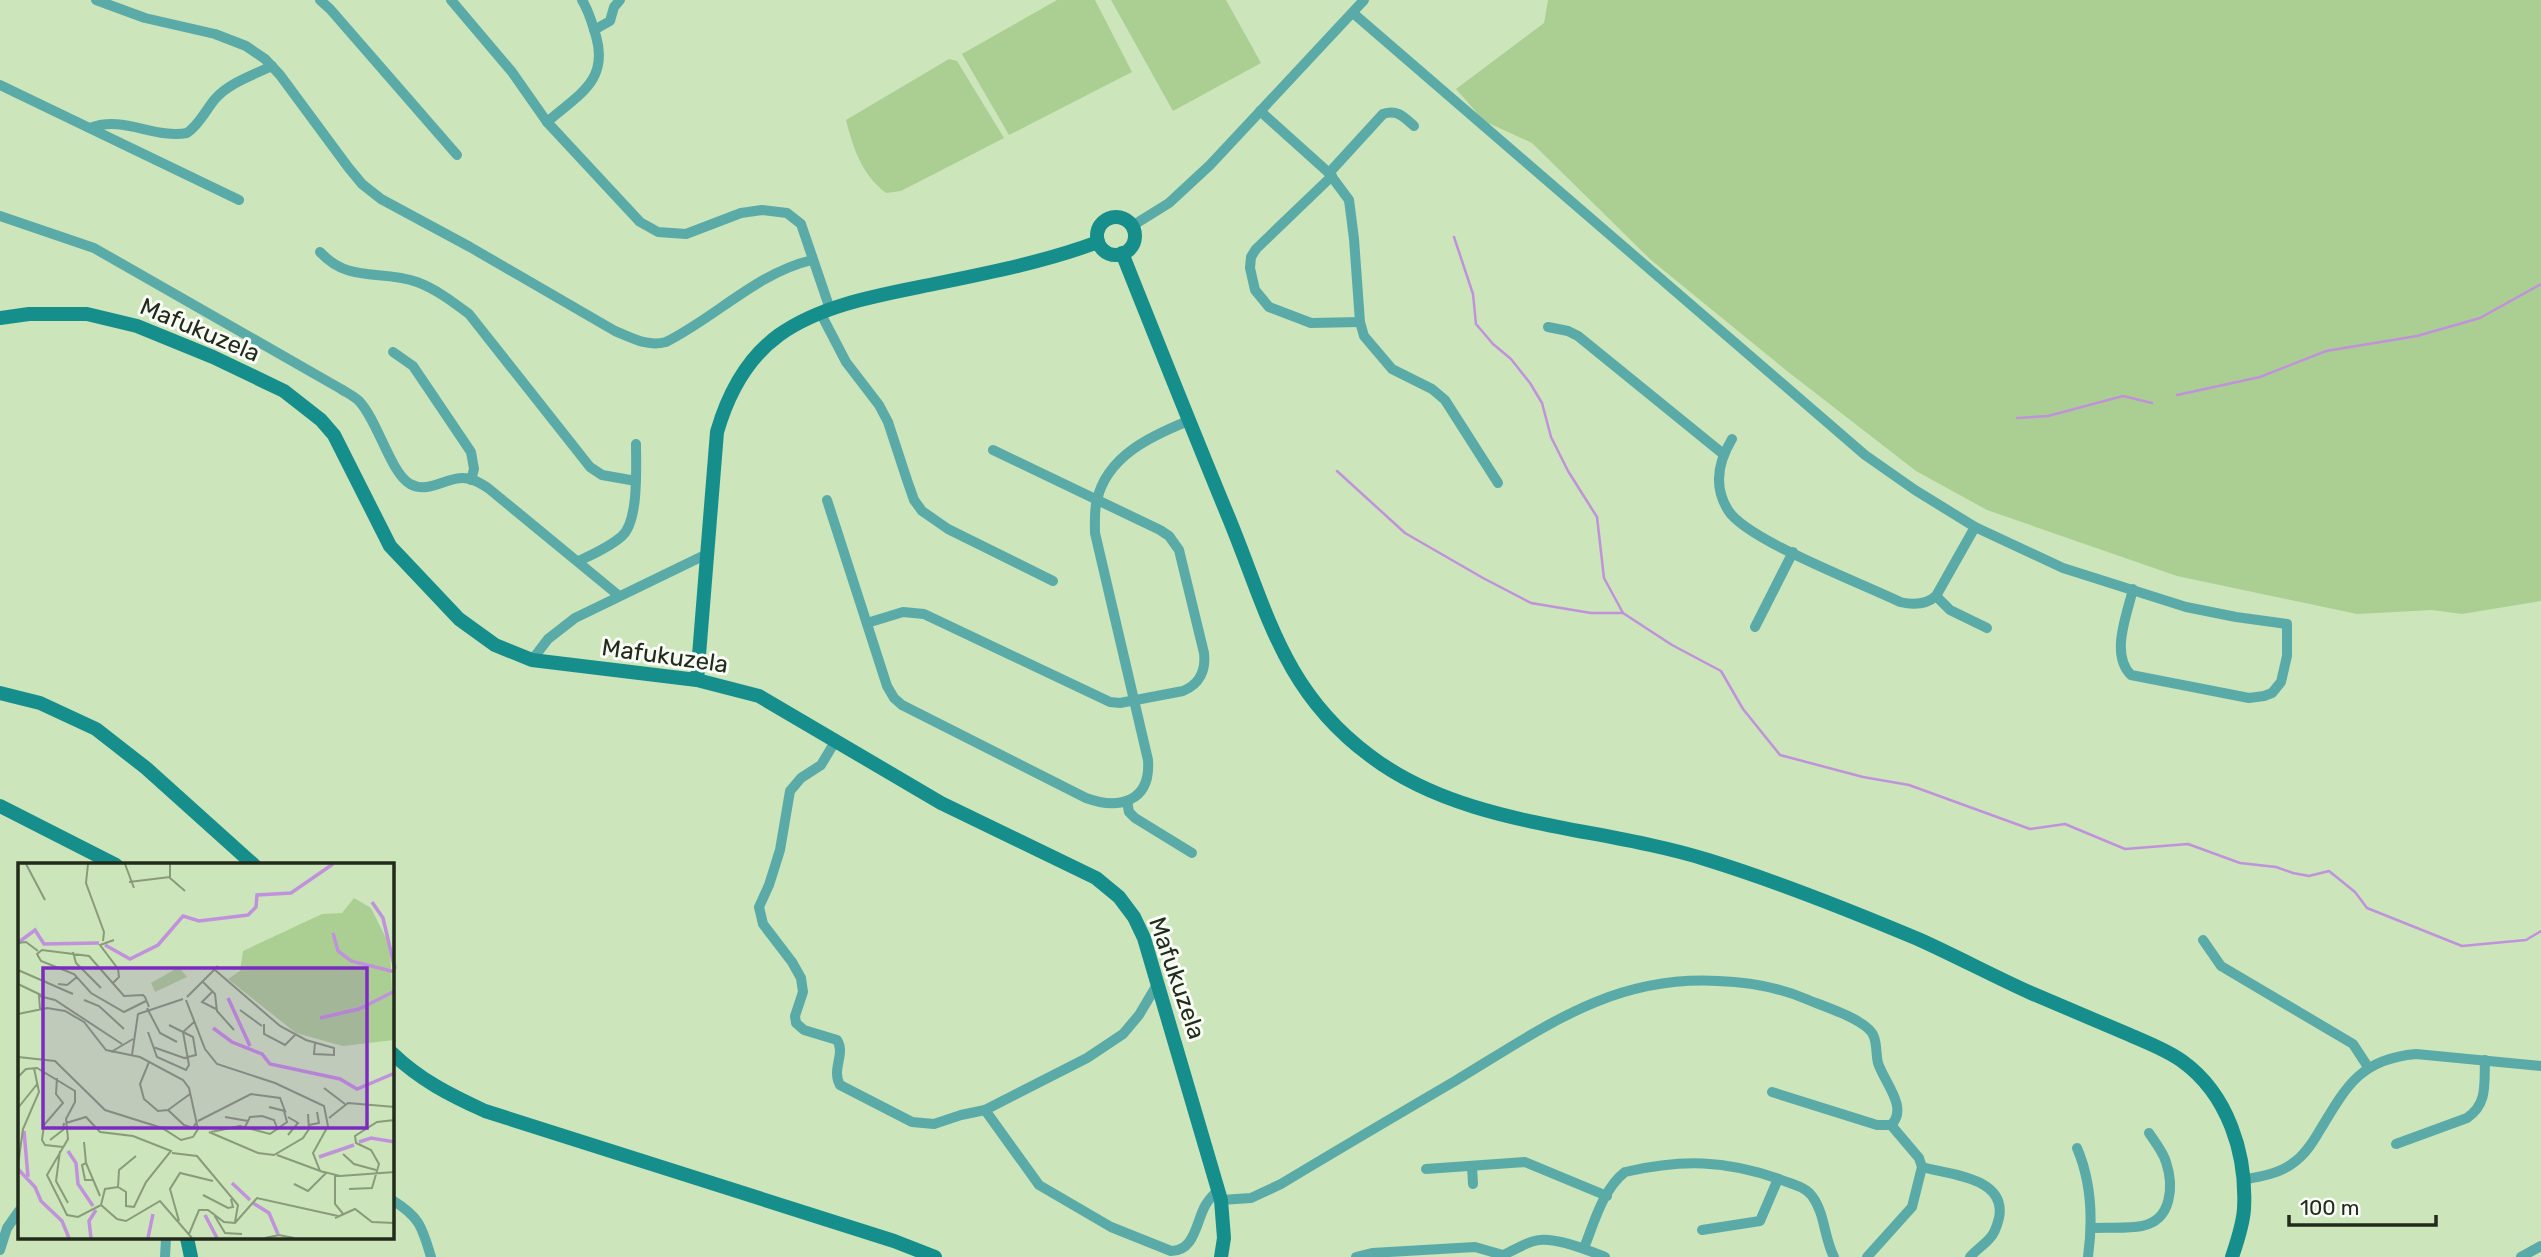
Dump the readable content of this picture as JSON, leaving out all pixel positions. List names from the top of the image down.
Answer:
{
  "streets": {
    "street": ["Mafukuzela"]
  },
  "scale_bar": "100 m"
}
